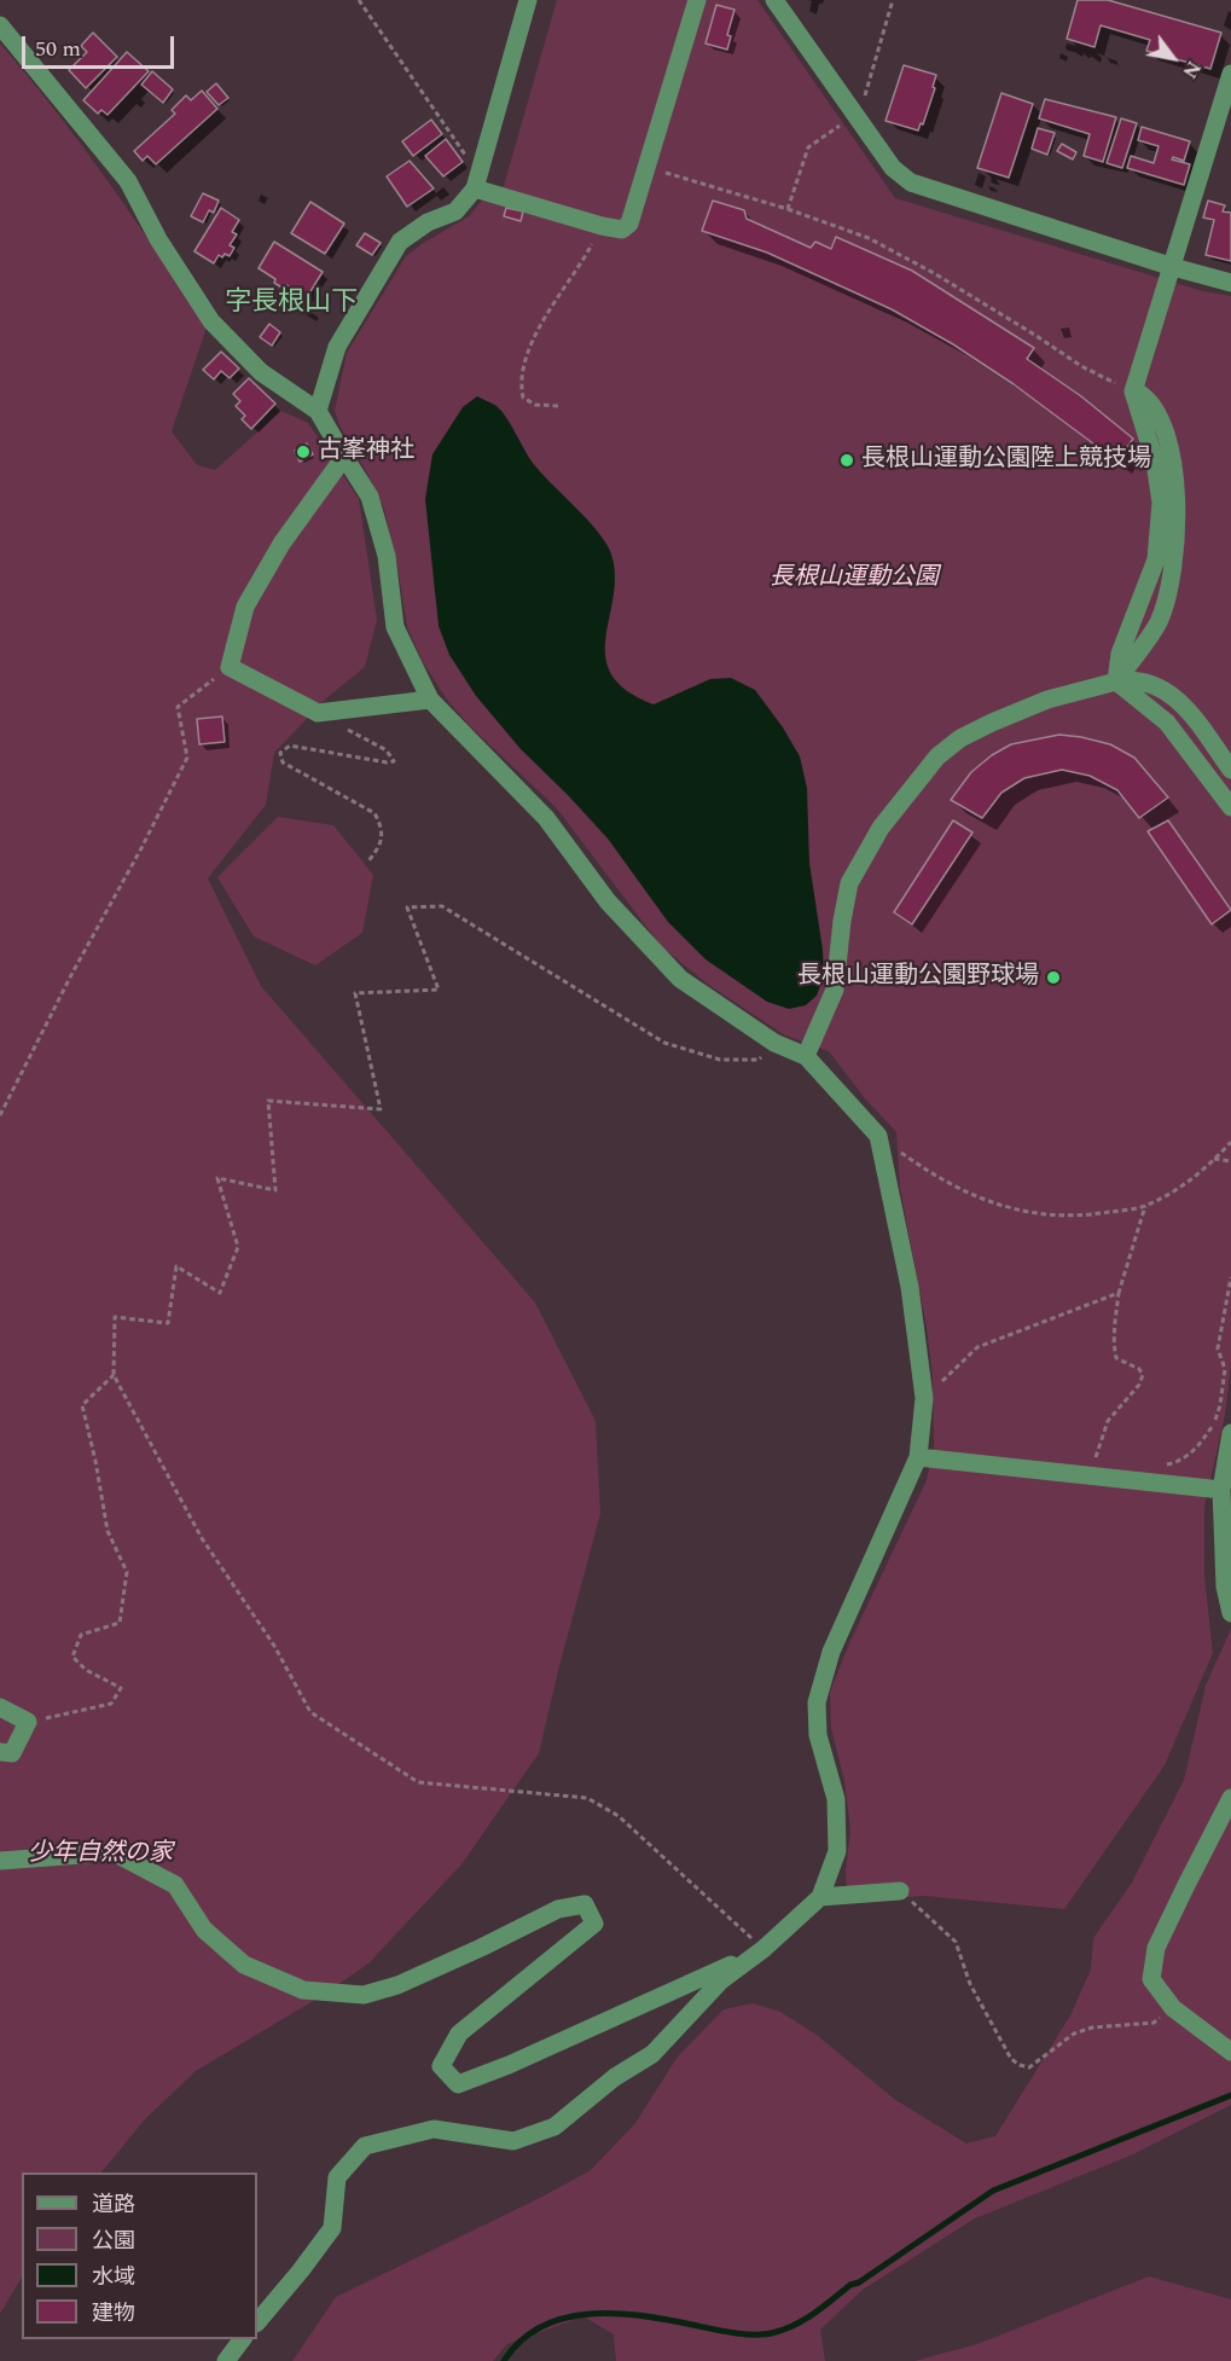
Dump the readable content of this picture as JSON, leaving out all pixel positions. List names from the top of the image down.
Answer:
{
  "districts": ["字長根山下"],
  "parks": ["長根山運動公園", "少年自然の家"],
  "places": ["古峯神社", "長根山運動公園陸上競技場", "長根山運動公園野球場"],
  "legend": [
    "道路",
    "公園",
    "水域",
    "建物"
  ],
  "scale_bar": "50 m",
  "north": "bottom right"
}
